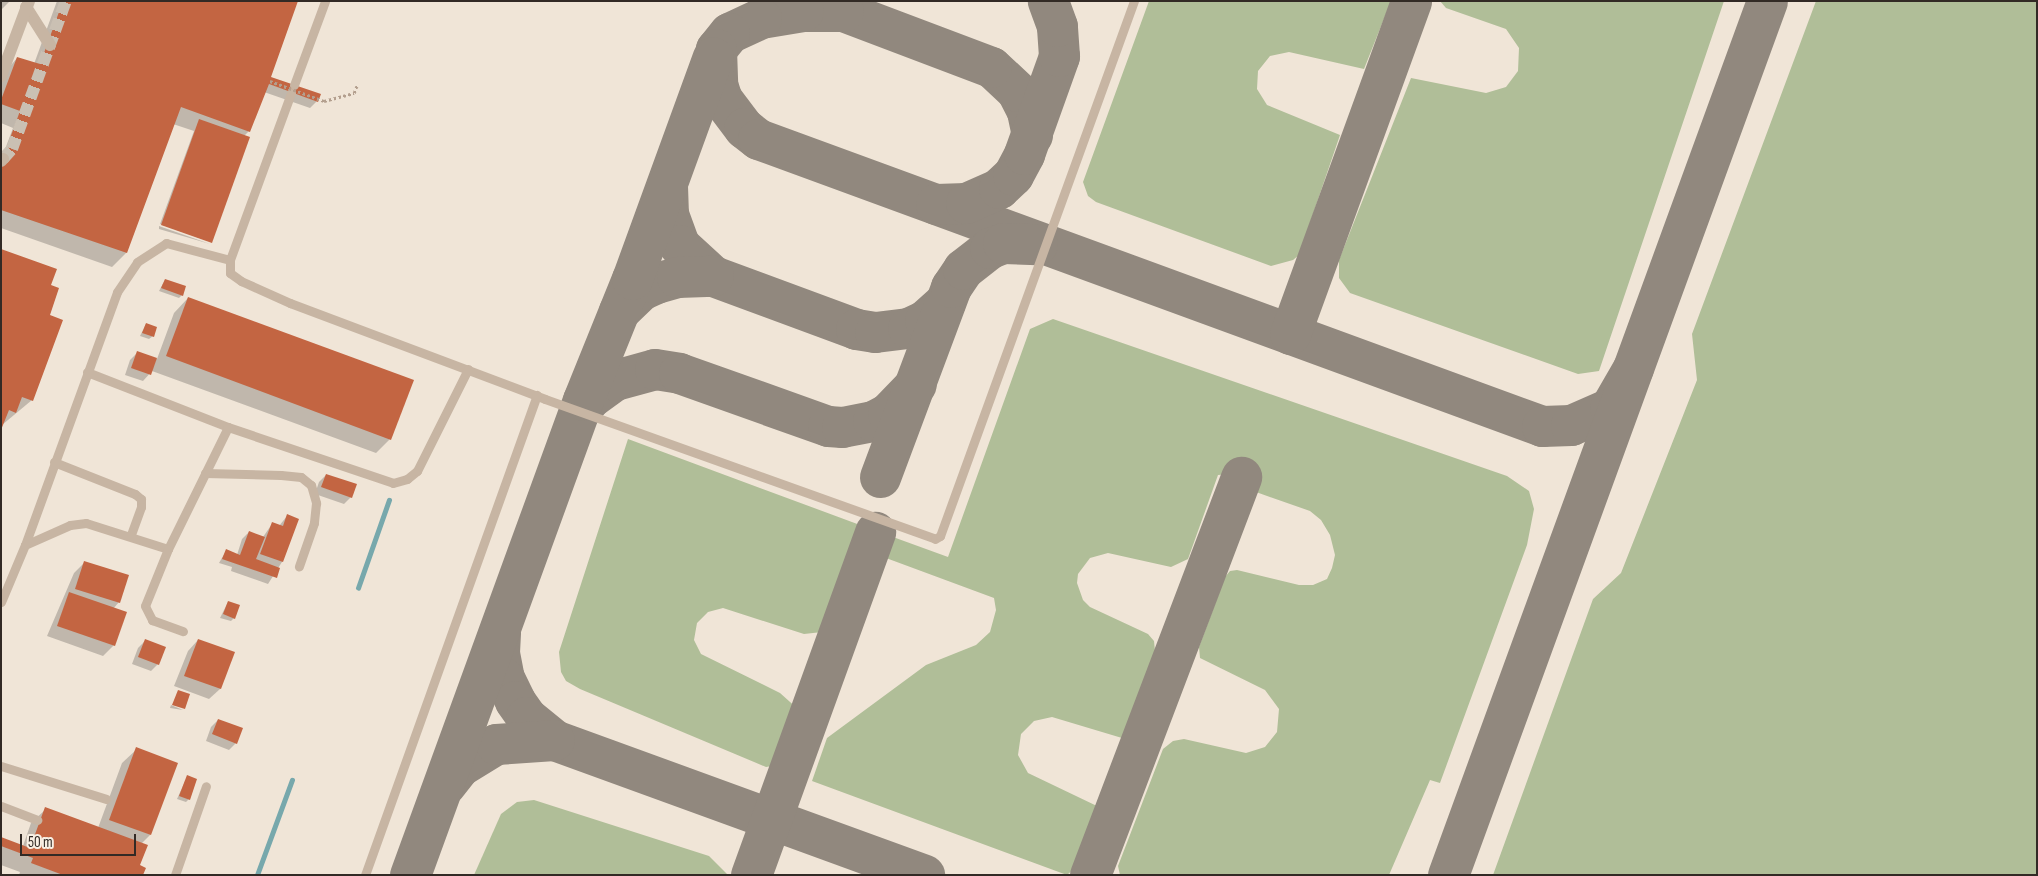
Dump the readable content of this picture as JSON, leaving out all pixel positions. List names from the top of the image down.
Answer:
{
  "scale_bar": "50 m"
}
